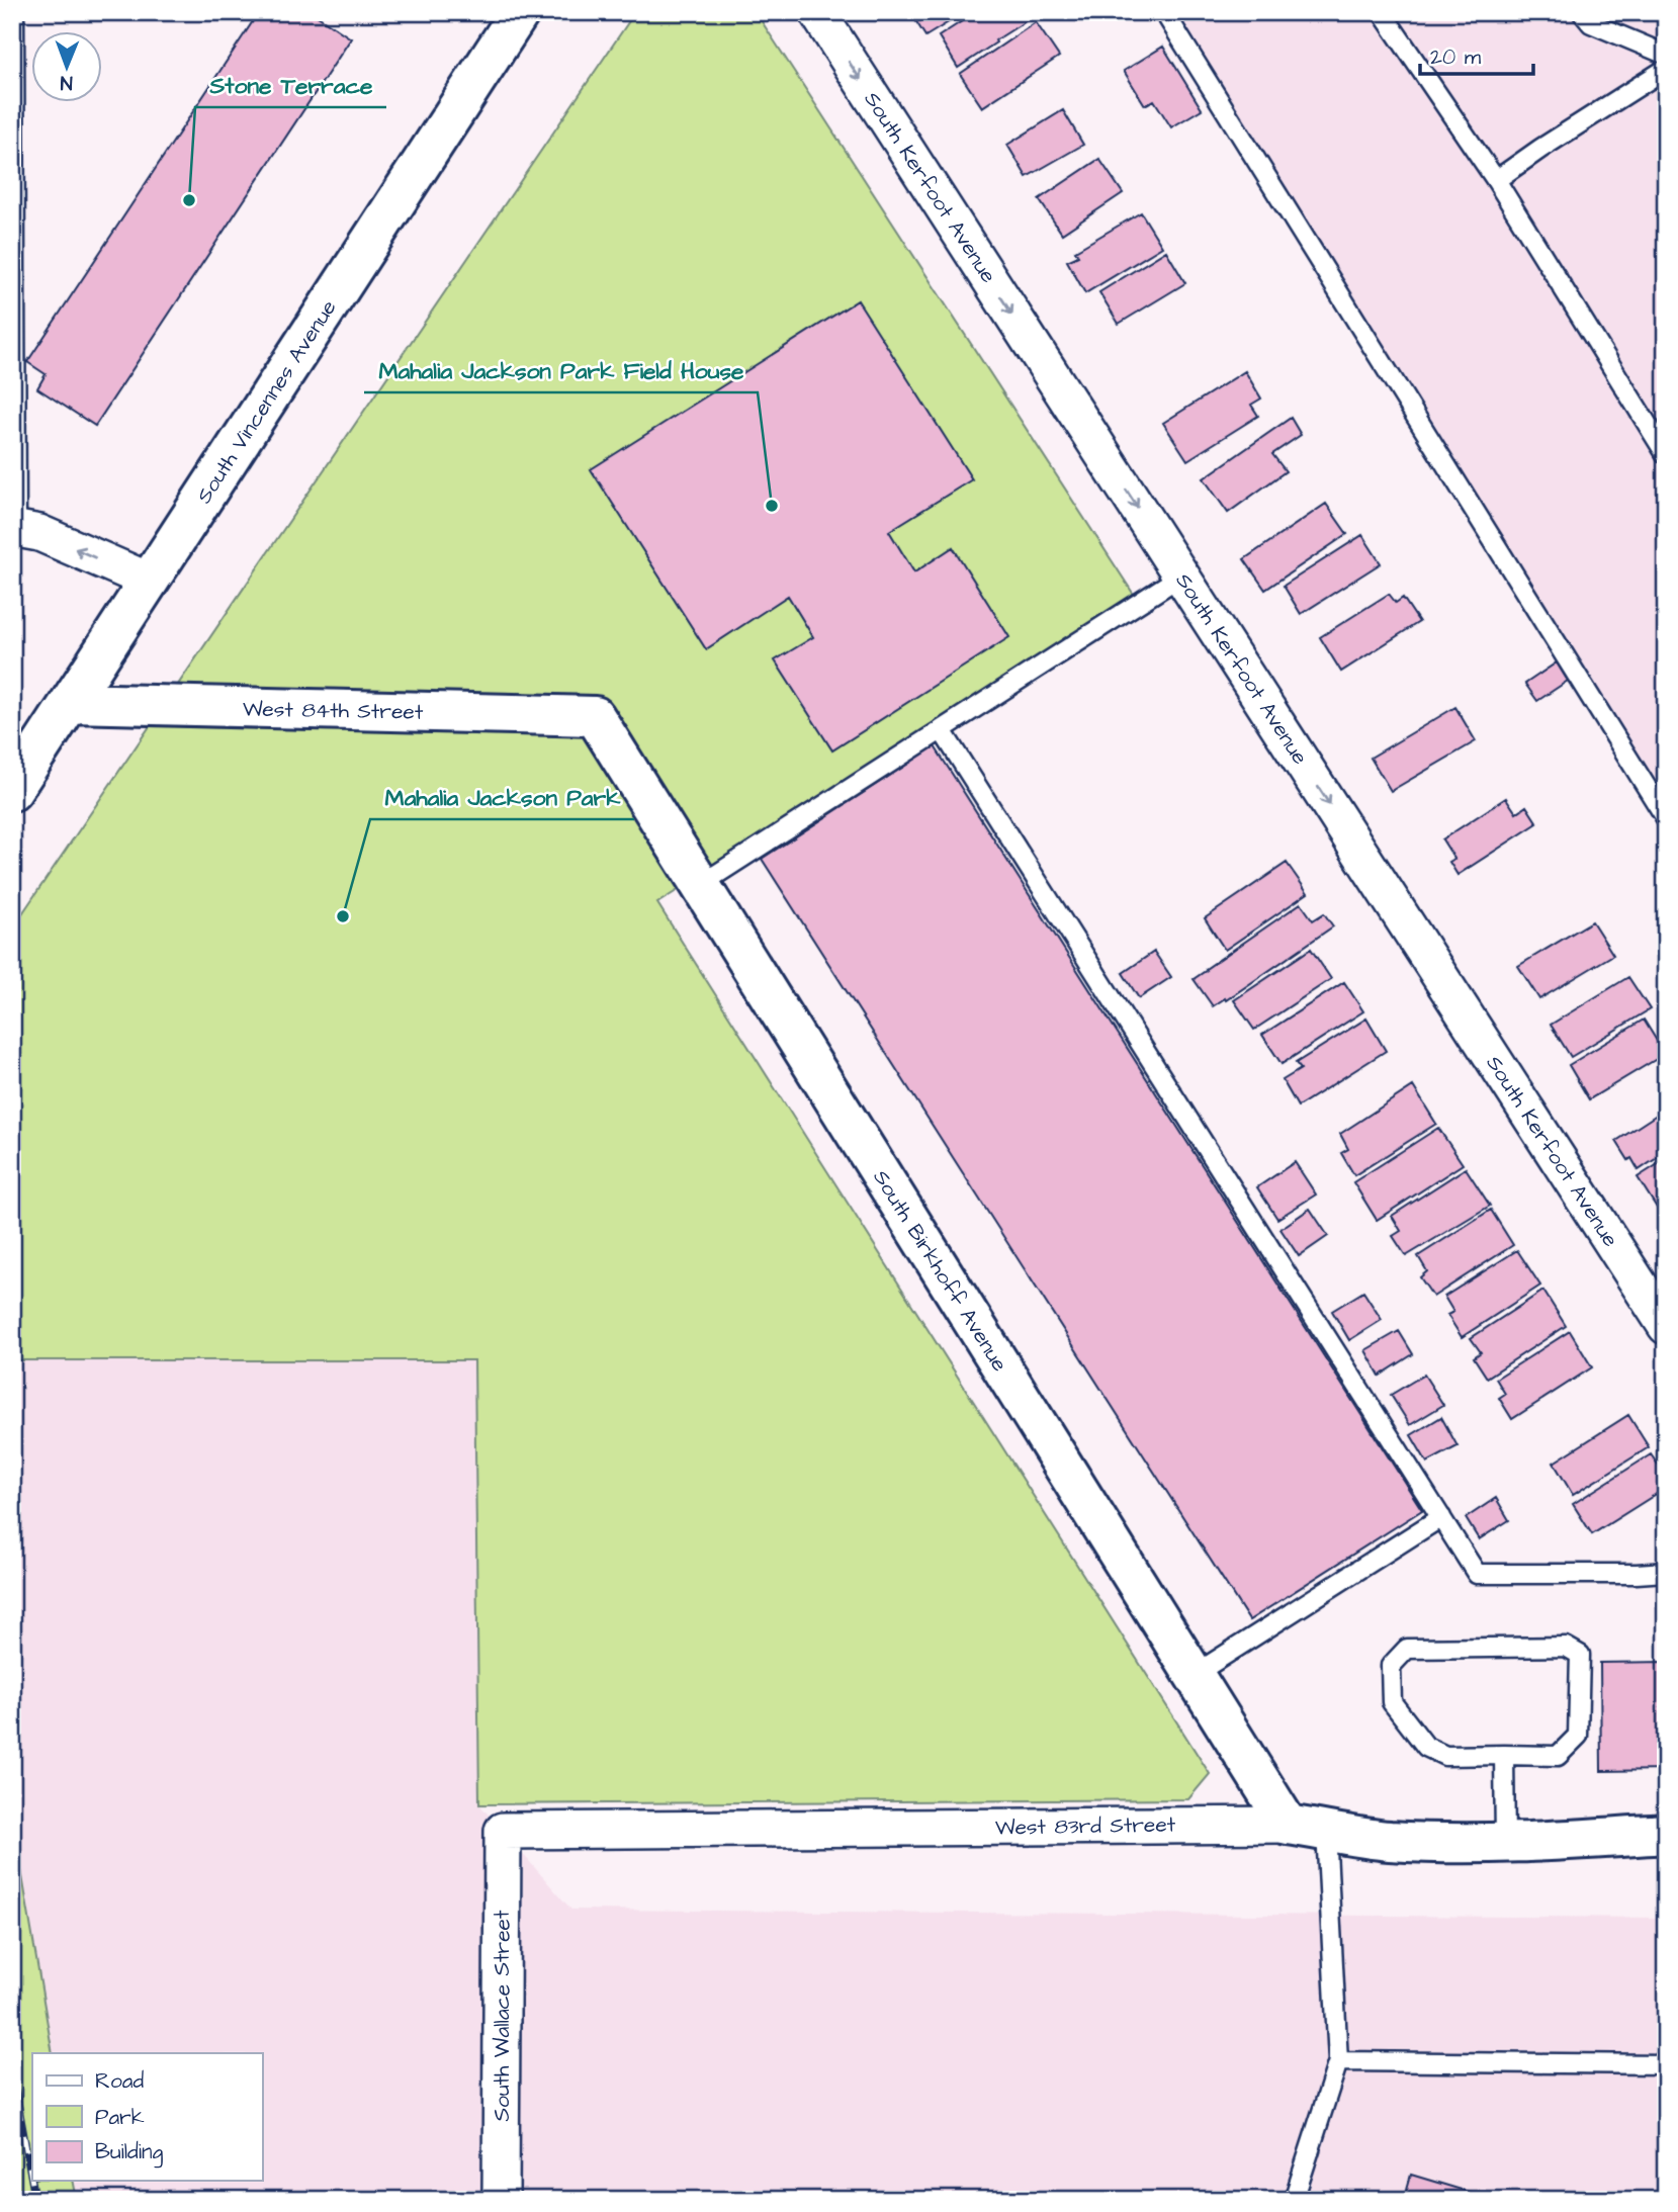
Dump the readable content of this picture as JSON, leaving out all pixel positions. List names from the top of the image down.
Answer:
{
  "streets": {
    "street": [
      "South Kerfoot Avenue",
      "South Vincennes Avenue",
      "West 84th Street",
      "South Birkhoff Avenue",
      "West 83rd Street",
      "South Wallace Street"
    ]
  },
  "crossings": [
    ["South Vincennes Avenue", "West 84th Street"],
    ["West 84th Street", "South Birkhoff Avenue"],
    ["South Birkhoff Avenue", "West 83rd Street"],
    ["West 83rd Street", "South Wallace Street"]
  ],
  "one_way": ["South Kerfoot Avenue"],
  "places": ["Stone Terrace", "Mahalia Jackson Park Field House", "Mahalia Jackson Park"],
  "legend": ["Road", "Park", "Building"],
  "scale_bar": "20 m",
  "north": "bottom"
}
